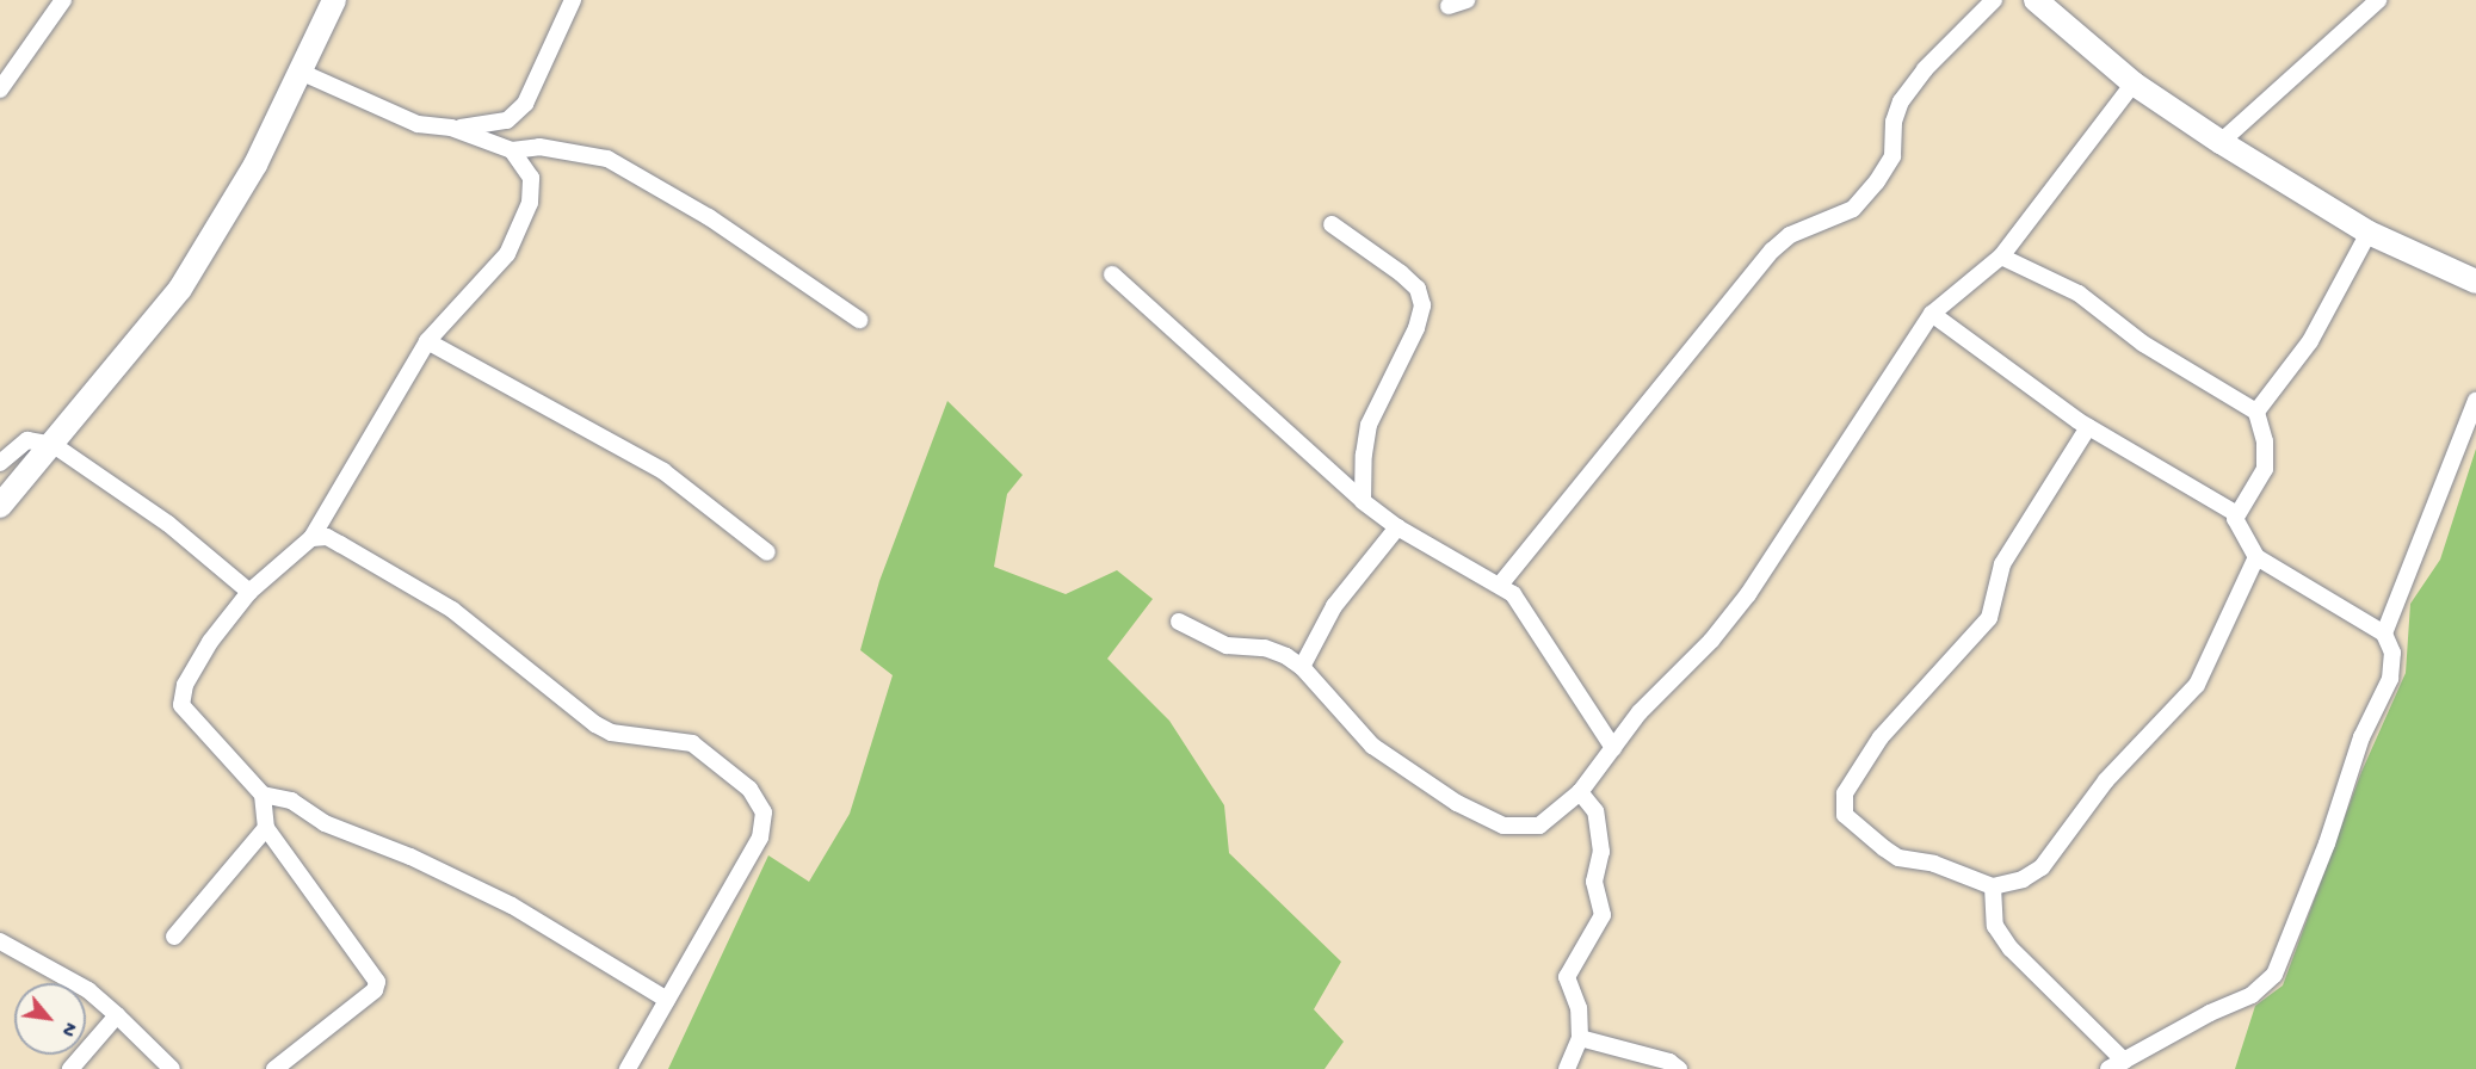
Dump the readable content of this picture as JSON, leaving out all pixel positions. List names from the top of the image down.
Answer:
{
  "north": "bottom right"
}
